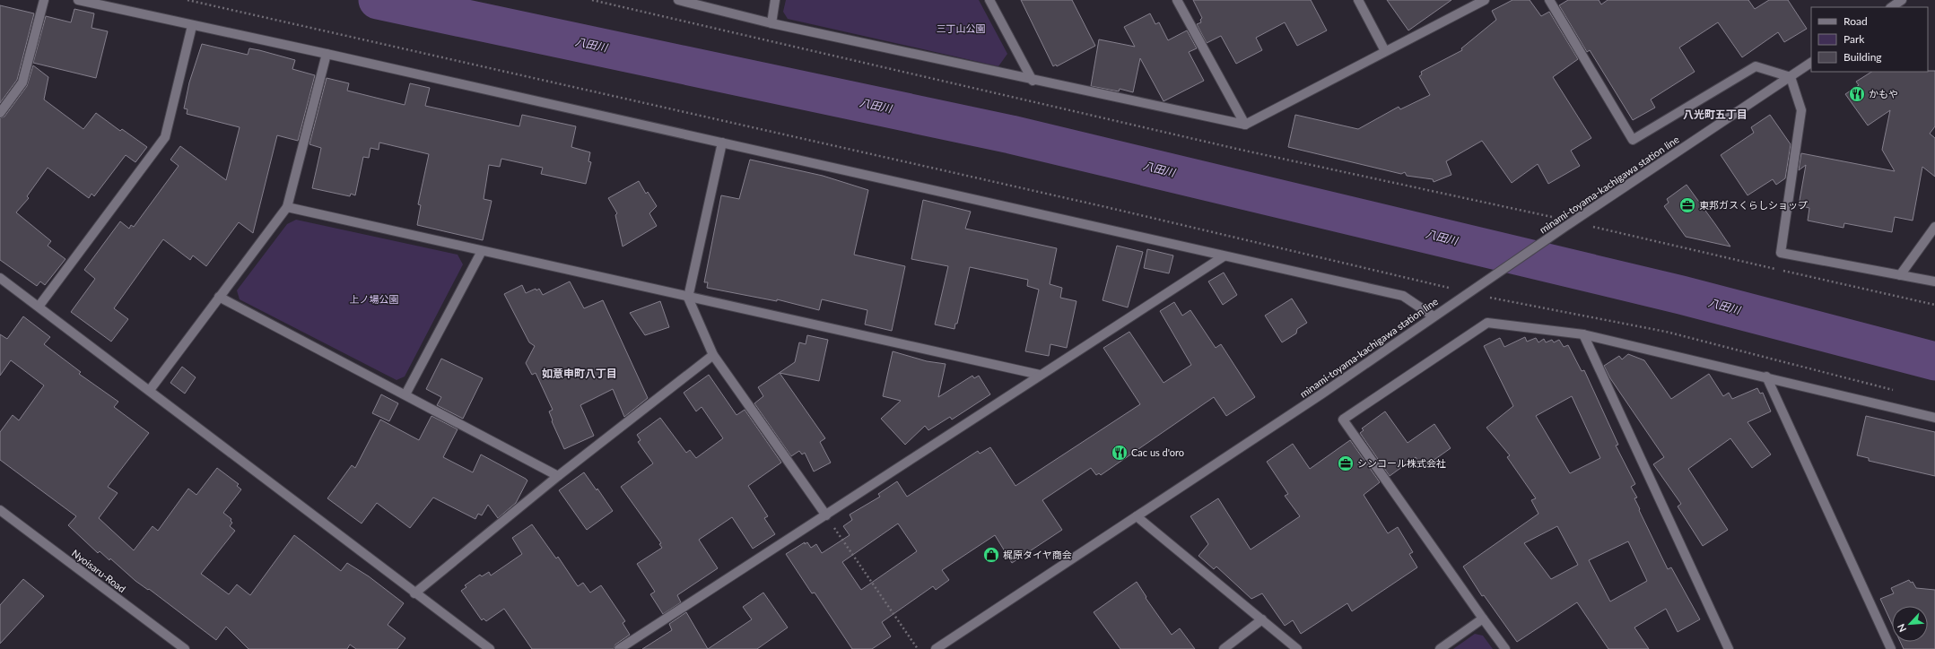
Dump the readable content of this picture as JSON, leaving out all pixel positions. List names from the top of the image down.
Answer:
{
  "streets": {
    "street": ["minami-toyama-kachigawa station line", "Nyoisaru-Road"]
  },
  "districts": ["八光町五丁目", "如意申町八丁目"],
  "water": ["八田川"],
  "parks": ["三丁山公園", "上ノ場公園"],
  "places": {
    "restaurant": ["かもや", "Cac us d'oro"],
    "office": ["東邦ガスくらしショップ", "シンコール株式会社"],
    "shop": ["梶原タイヤ商会"]
  },
  "legend": ["Road", "Park", "Building"],
  "north": "bottom left"
}
